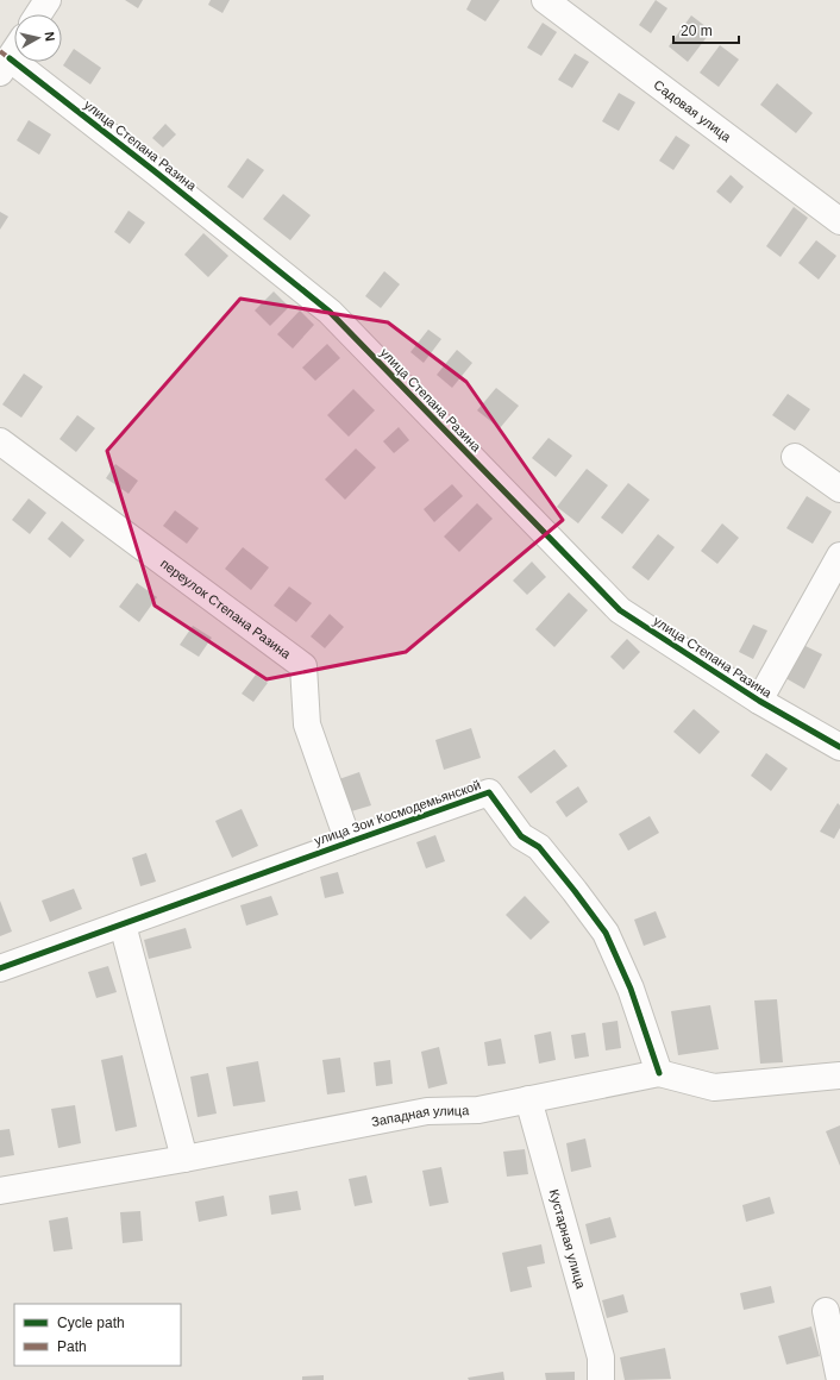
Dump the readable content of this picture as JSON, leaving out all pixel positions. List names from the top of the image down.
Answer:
{
  "streets": {
    "street": [
      "Садовая улица",
      "улица Степана Разина",
      "переулок Степана Разина",
      "улица Зои Космодемьянской",
      "Западная улица",
      "Кустарная улица"
    ]
  },
  "crossings": [
    ["переулок Степана Разина", "улица Зои Космодемьянской"],
    ["улица Зои Космодемьянской", "Западная улица"],
    ["Западная улица", "Кустарная улица"]
  ],
  "legend": ["Cycle path", "Path"],
  "scale_bar": "20 m",
  "north": "right"
}
